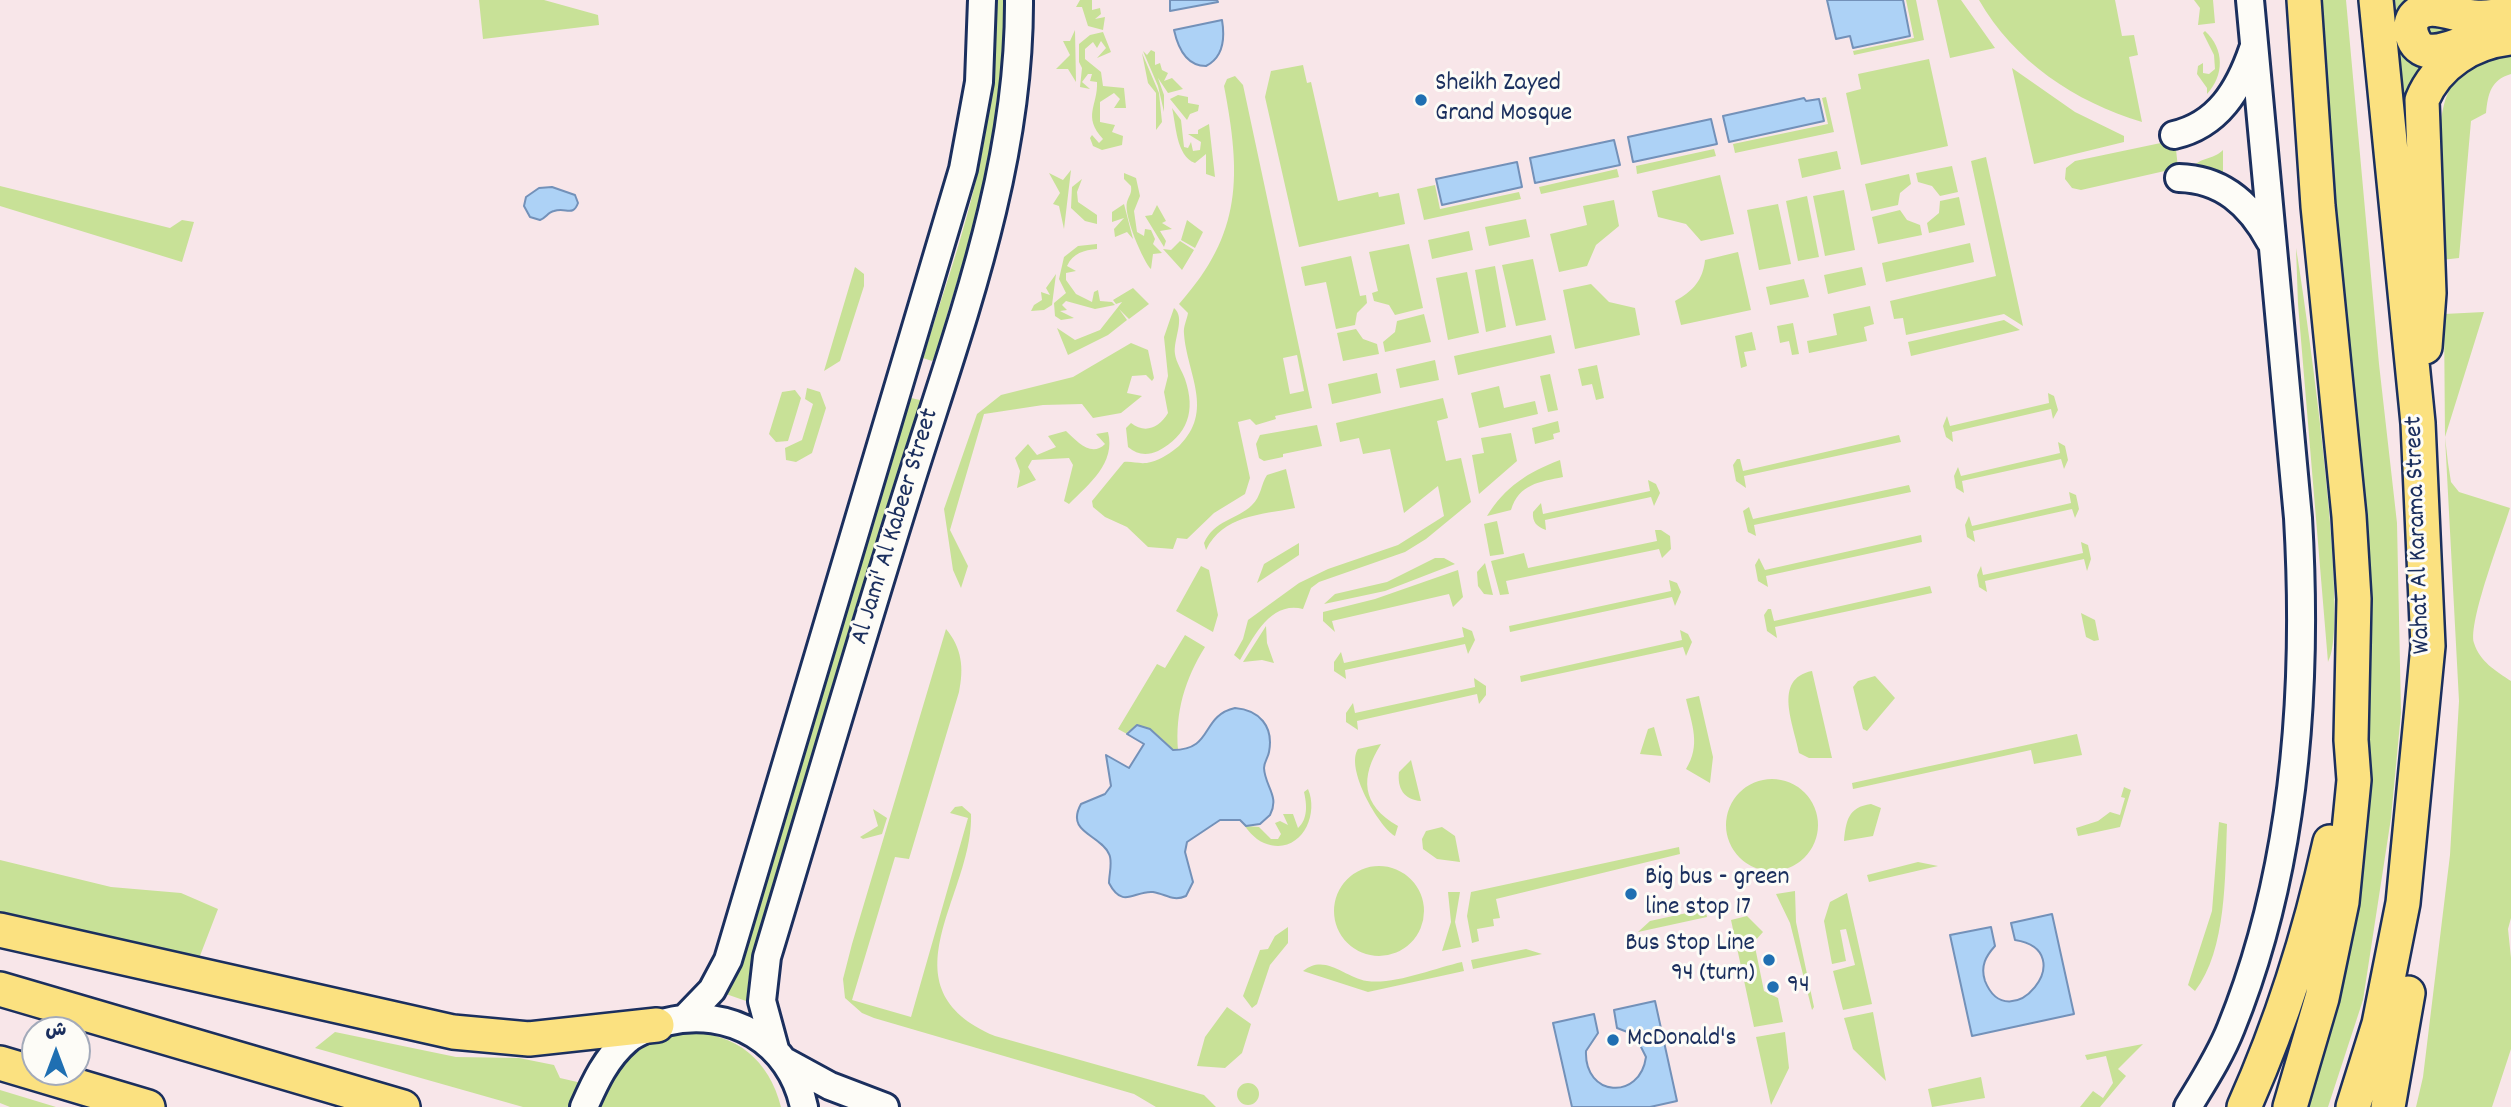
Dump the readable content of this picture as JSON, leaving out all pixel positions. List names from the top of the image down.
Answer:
{
  "streets": {
    "highway": ["Wahat Al Karama Street"],
    "main road": ["Al Jami' Al Kabeer Street"]
  },
  "places": [
    "Sheikh Zayed Grand Mosque",
    "Big bus - green line stop 17",
    "Bus Stop Line 94 (turn)",
    "94",
    "McDonald's"
  ],
  "north": "top"
}
